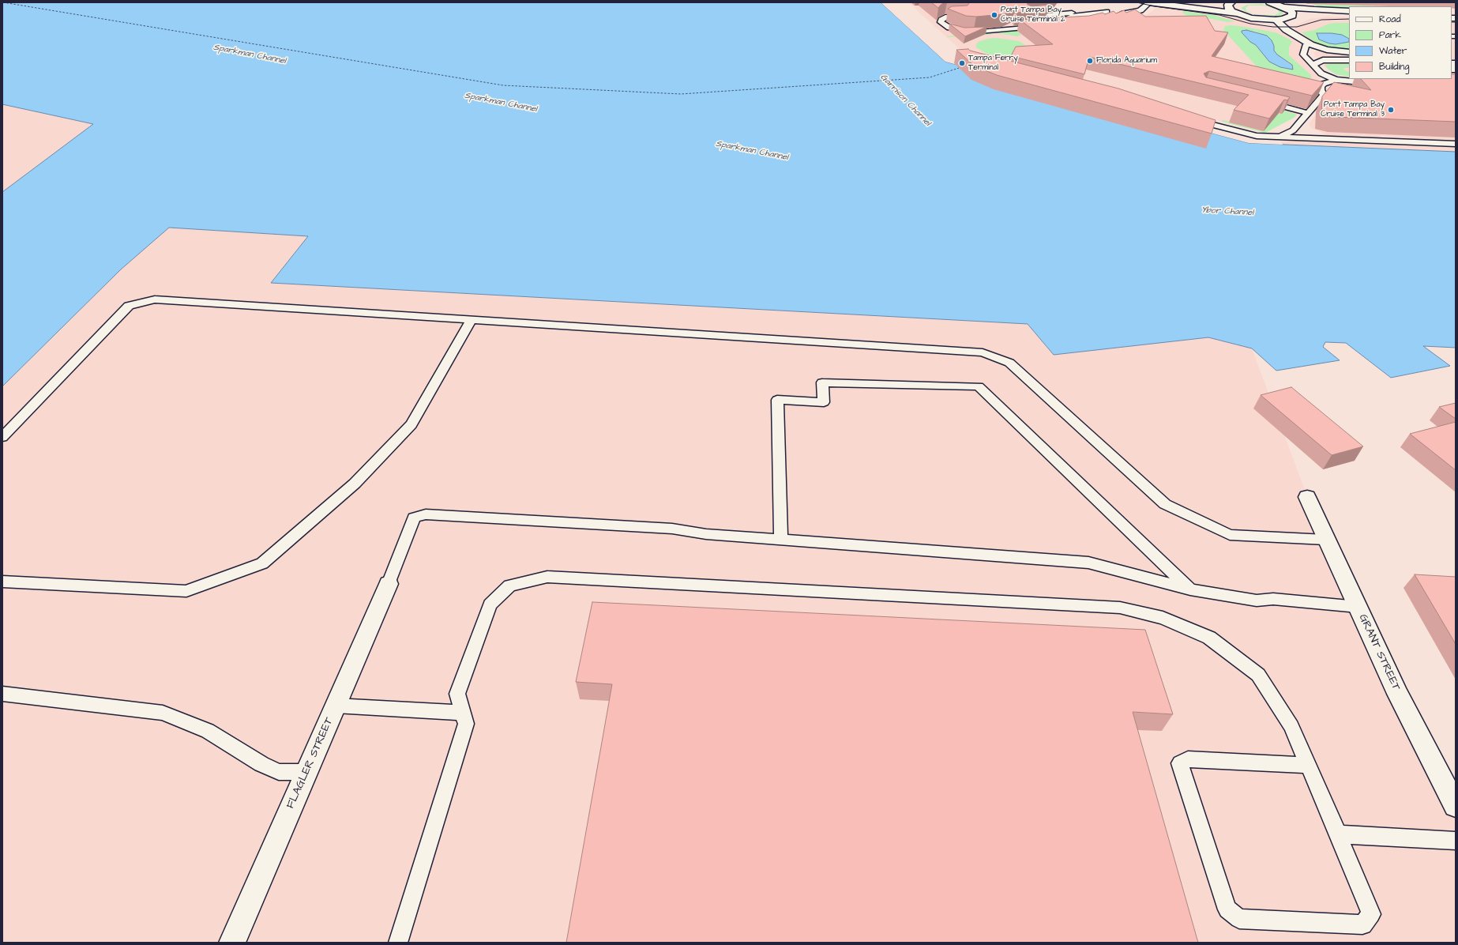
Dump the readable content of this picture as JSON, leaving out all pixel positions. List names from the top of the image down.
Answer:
{
  "streets": {
    "street": ["GRANT STREET", "FLAGLER STREET"]
  },
  "water": ["Sparkman Channel", "Garrison Channel", "Ybor Channel"],
  "places": [
    "Port Tampa Bay Cruise Terminal 2",
    "Florida Aquarium",
    "Tampa Ferry Terminal",
    "Port Tampa Bay Cruise Terminal 3"
  ],
  "legend": [
    "Road",
    "Park",
    "Water",
    "Building"
  ]
}
